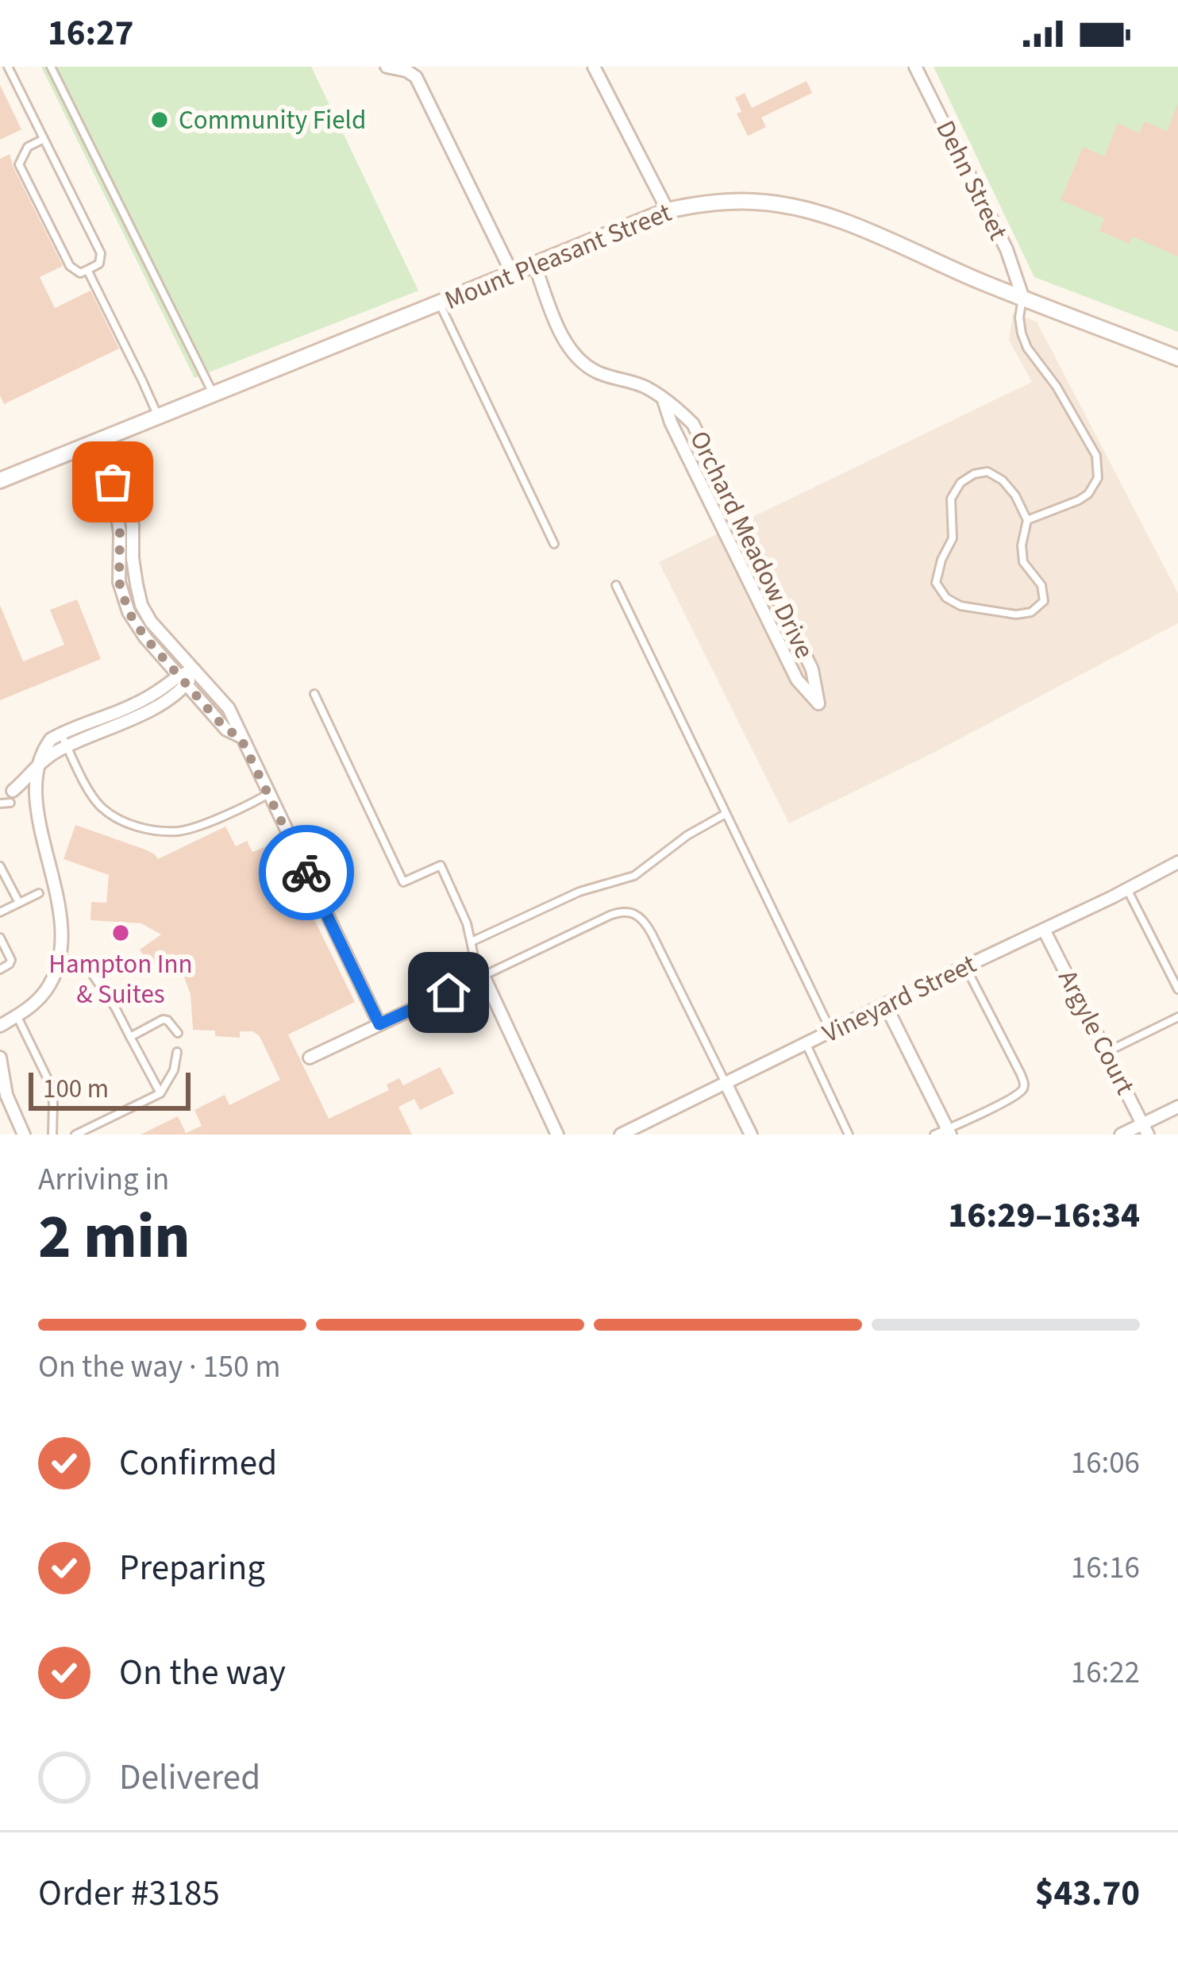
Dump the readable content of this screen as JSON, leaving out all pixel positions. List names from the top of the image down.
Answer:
{
  "streets": {
    "main road": ["Mount Pleasant Street"],
    "street": [
      "Dehn Street",
      "Orchard Meadow Drive",
      "Vineyard Street",
      "Argyle Court"
    ]
  },
  "crossings": [
    ["Dehn Street", "Mount Pleasant Street"],
    ["Mount Pleasant Street", "Orchard Meadow Drive"],
    ["Vineyard Street", "Argyle Court"]
  ],
  "places": ["Community Field", "Hampton Inn & Suites"],
  "scale_bar": "100 m",
  "page": {
    "status": "16:27",
    "scale": "100 m",
    "heading": ["2 min", "Arriving in", "16:29–16:34"],
    "panel": ["Order #3185", "$43.70"],
    "bar": "On the way · 150 m",
    "list": [
      ["Confirmed", "16:06"],
      ["Preparing", "16:16"],
      ["On the way", "16:22"],
      "Delivered"
    ]
  }
}
